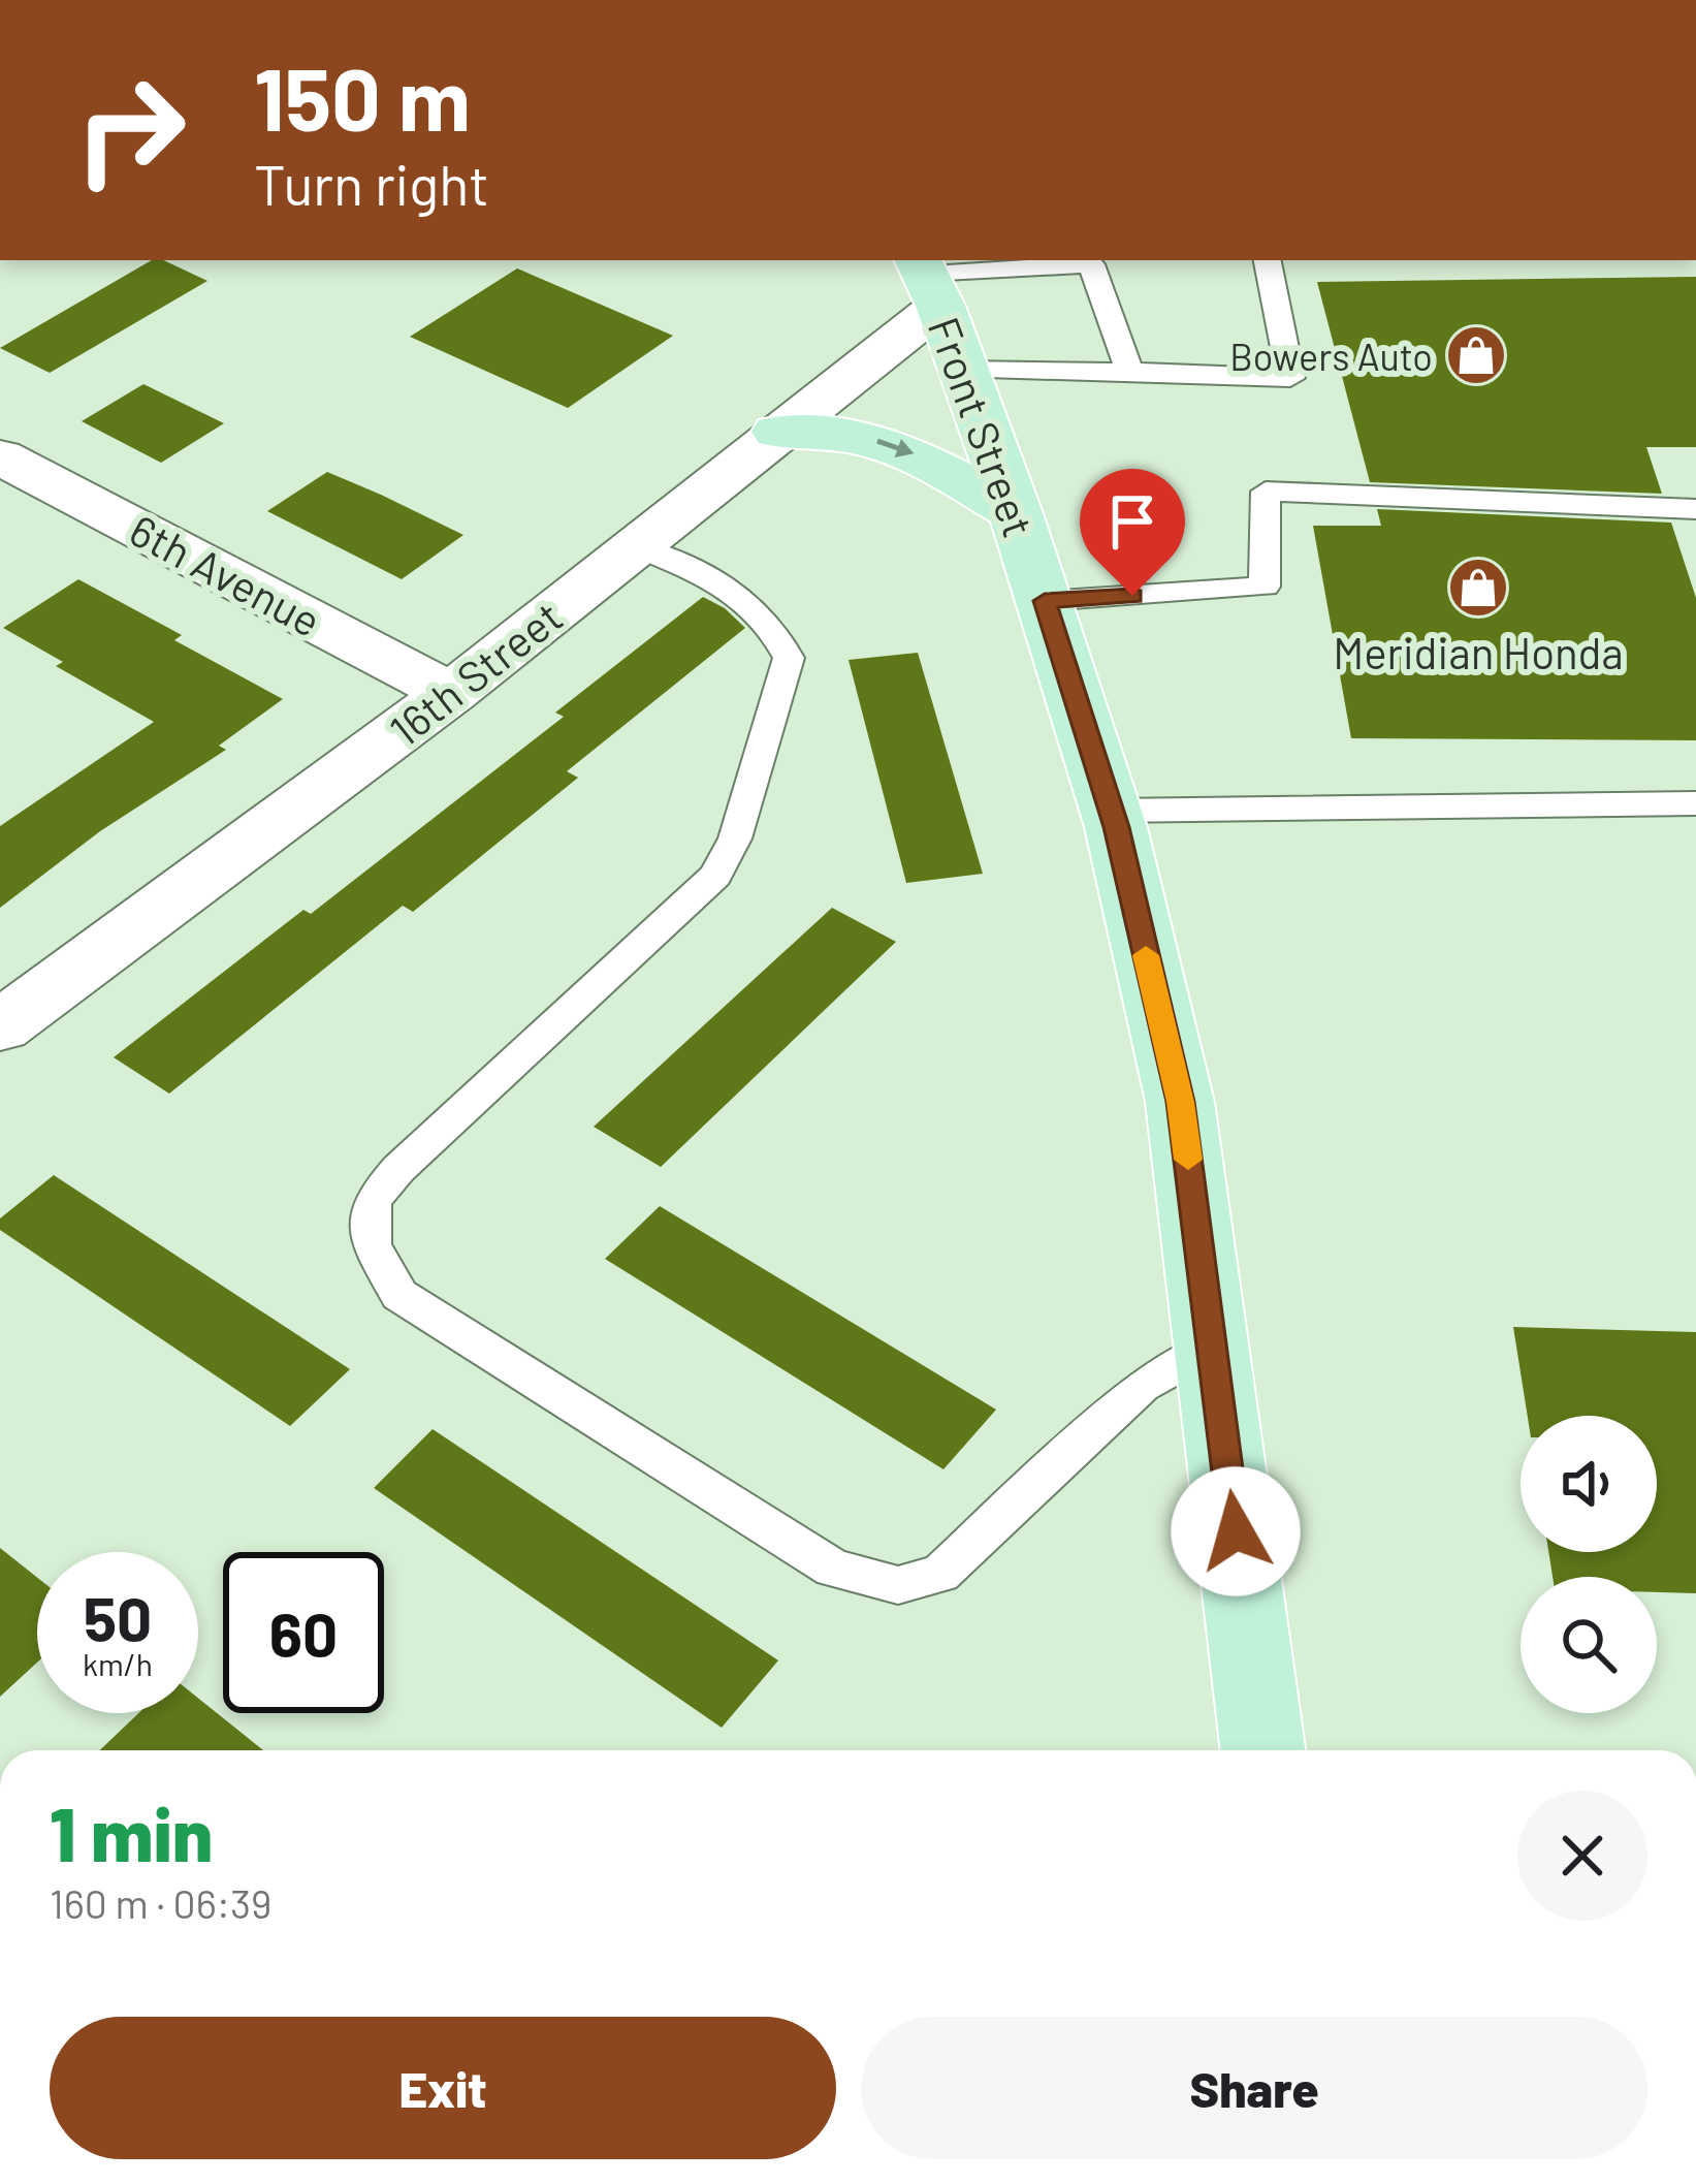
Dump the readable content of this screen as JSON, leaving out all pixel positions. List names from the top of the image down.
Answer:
{
  "streets": {
    "main road": ["Front Street"],
    "street": ["6th Avenue", "16th Street"]
  },
  "crossings": [
    ["Front Street", "16th Street"],
    ["6th Avenue", "16th Street"]
  ],
  "places": {
    "shop": ["Bowers Auto", "Meridian Honda"]
  },
  "page": {
    "turn": ["150 m", "Turn right"],
    "speed": "50 km/h",
    "limit": "60",
    "heading": ["1 min", "160 m · 06:39"],
    "buttons": ["Exit", "Share"]
  }
}
